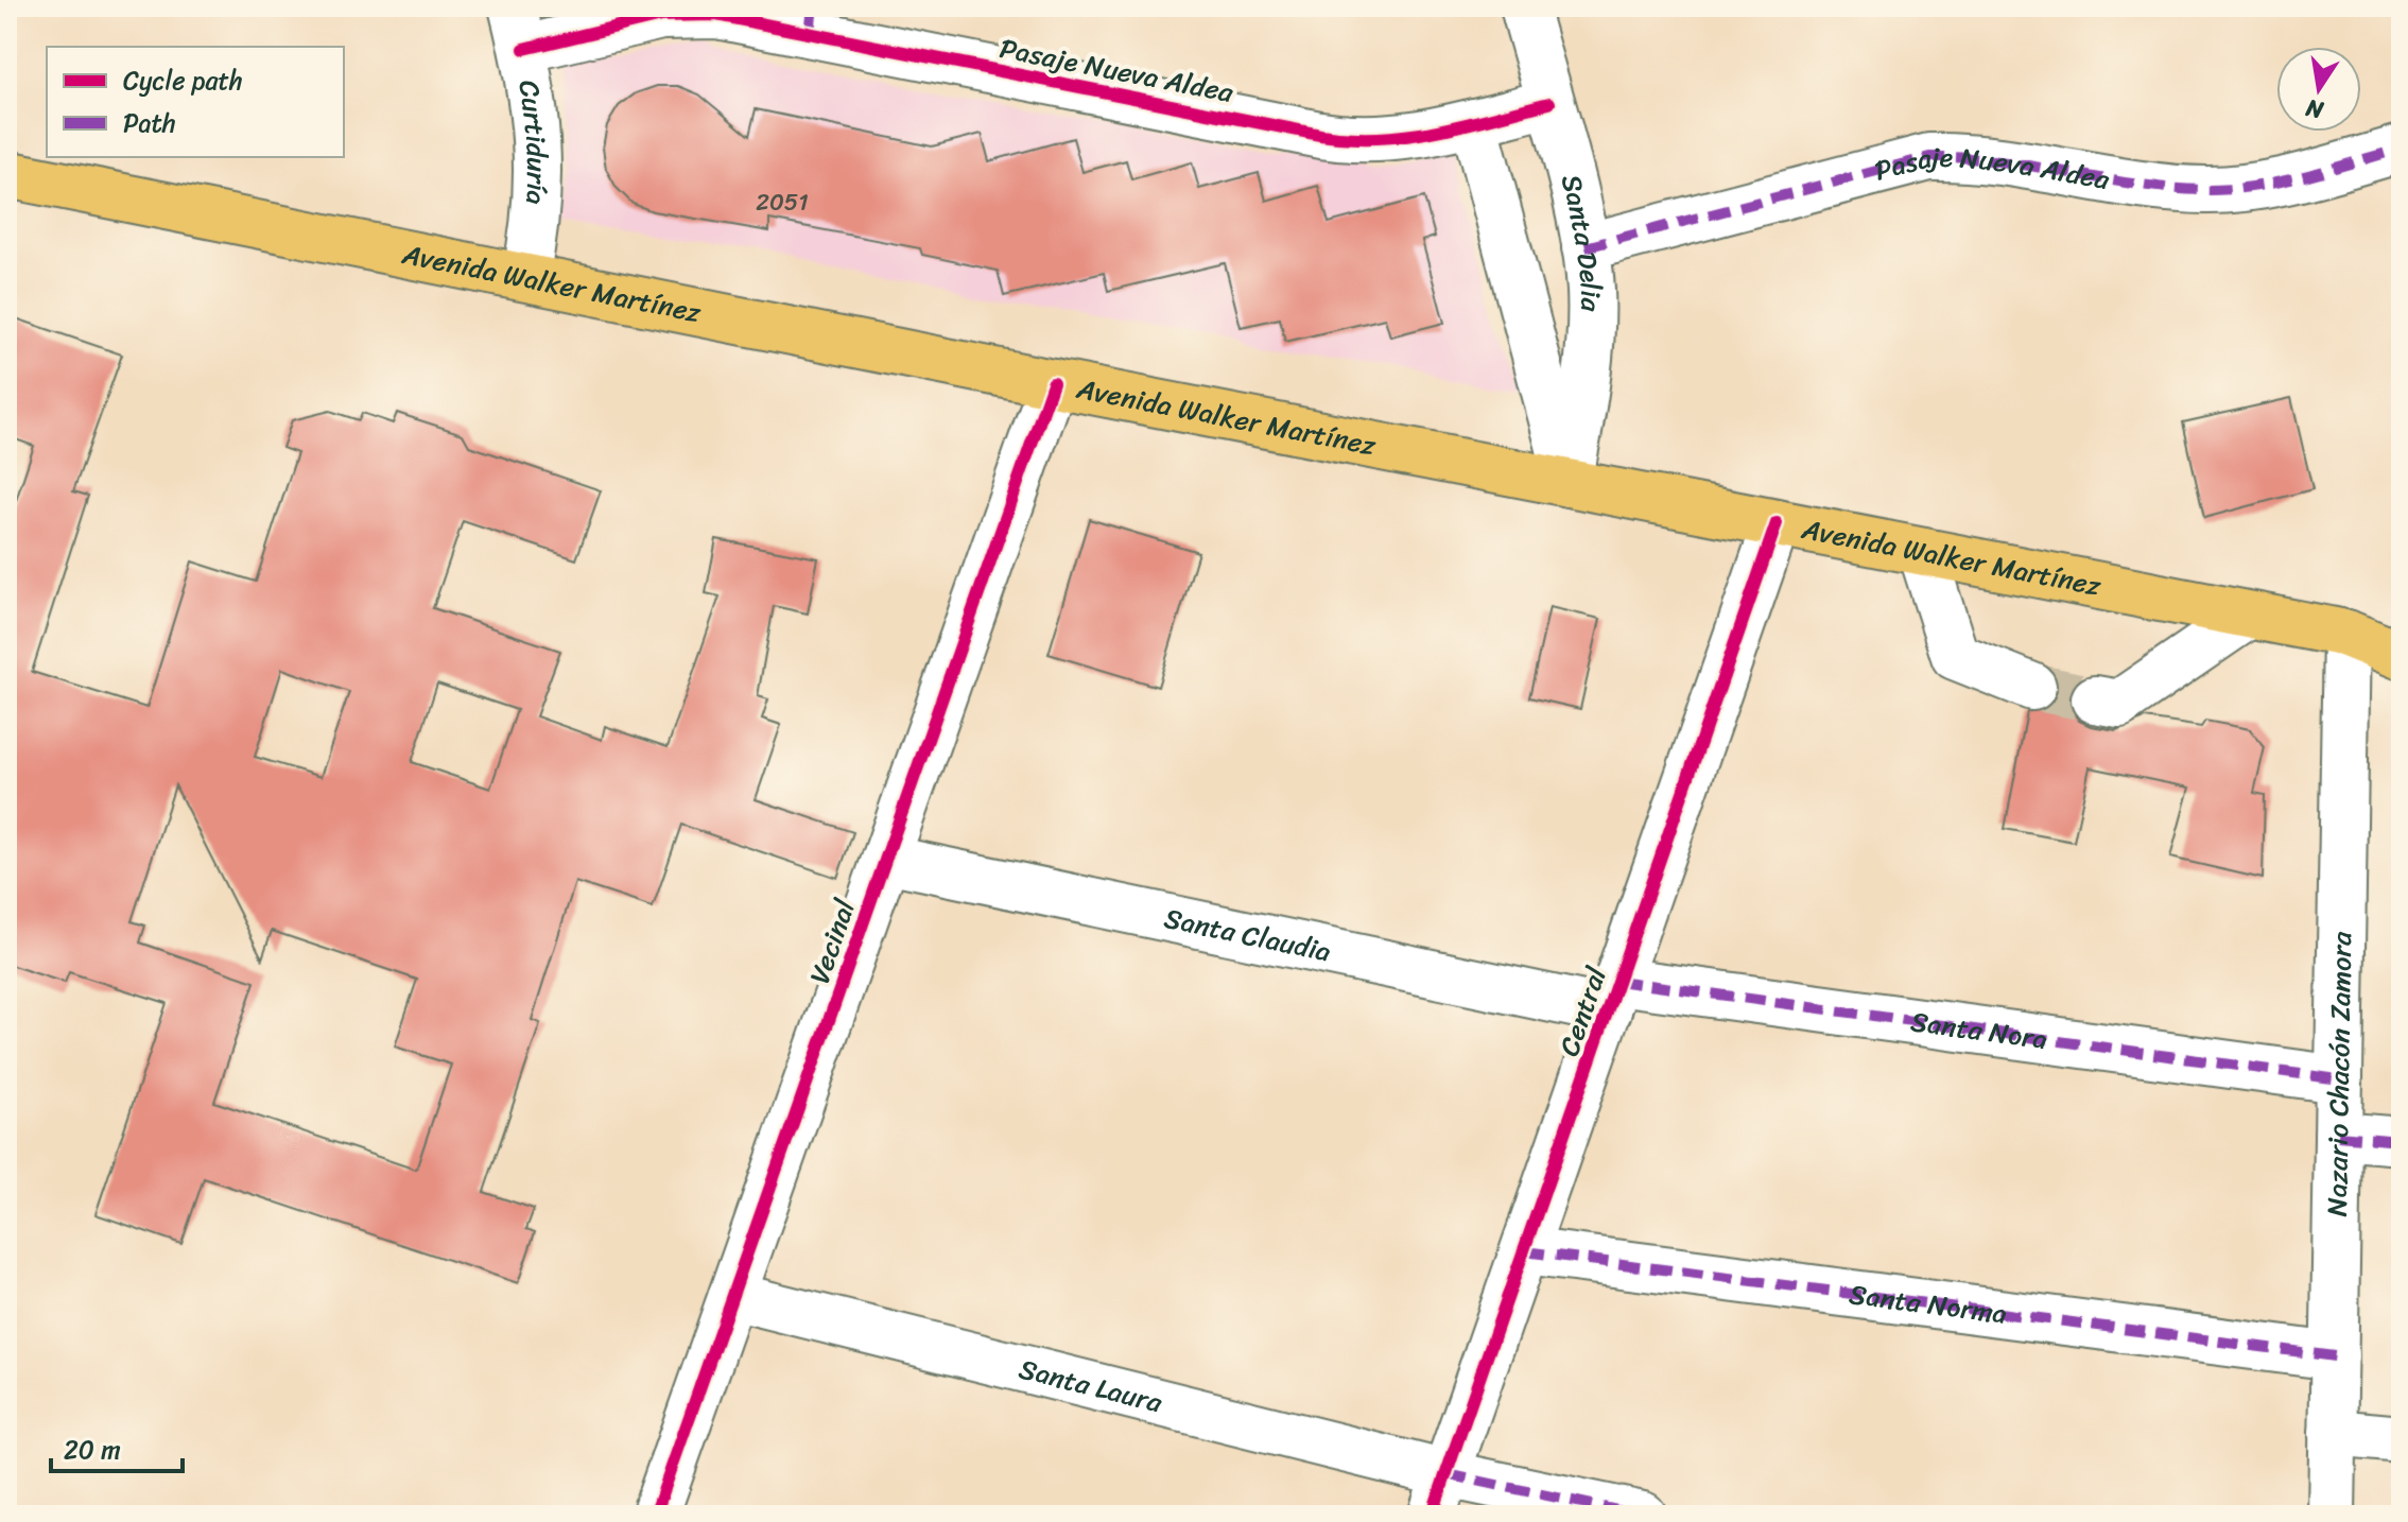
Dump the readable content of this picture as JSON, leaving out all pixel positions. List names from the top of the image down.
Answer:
{
  "streets": {
    "main road": ["Avenida Walker Martínez"],
    "street": [
      "Pasaje Nueva Aldea",
      "Curtiduría",
      "Santa Delia",
      "Santa Claudia",
      "Vecinal",
      "Central",
      "Santa Nora",
      "Nazario Chacón Zamora",
      "Santa Norma",
      "Santa Laura"
    ]
  },
  "crossings": [
    ["Pasaje Nueva Aldea", "Curtiduría"],
    ["Pasaje Nueva Aldea", "Santa Delia"],
    ["Curtiduría", "Avenida Walker Martínez"],
    ["Santa Delia", "Avenida Walker Martínez"],
    ["Avenida Walker Martínez", "Vecinal"],
    ["Avenida Walker Martínez", "Central"],
    ["Avenida Walker Martínez", "Nazario Chacón Zamora"],
    ["Santa Claudia", "Vecinal"],
    ["Santa Claudia", "Central"],
    ["Santa Claudia", "Santa Nora"],
    ["Vecinal", "Santa Laura"],
    ["Central", "Santa Nora"],
    ["Central", "Santa Norma"],
    ["Central", "Santa Laura"],
    ["Santa Nora", "Nazario Chacón Zamora"],
    ["Nazario Chacón Zamora", "Santa Norma"]
  ],
  "house_numbers": ["2051"],
  "legend": ["Cycle path", "Path"],
  "scale_bar": "20 m",
  "north": "bottom"
}
